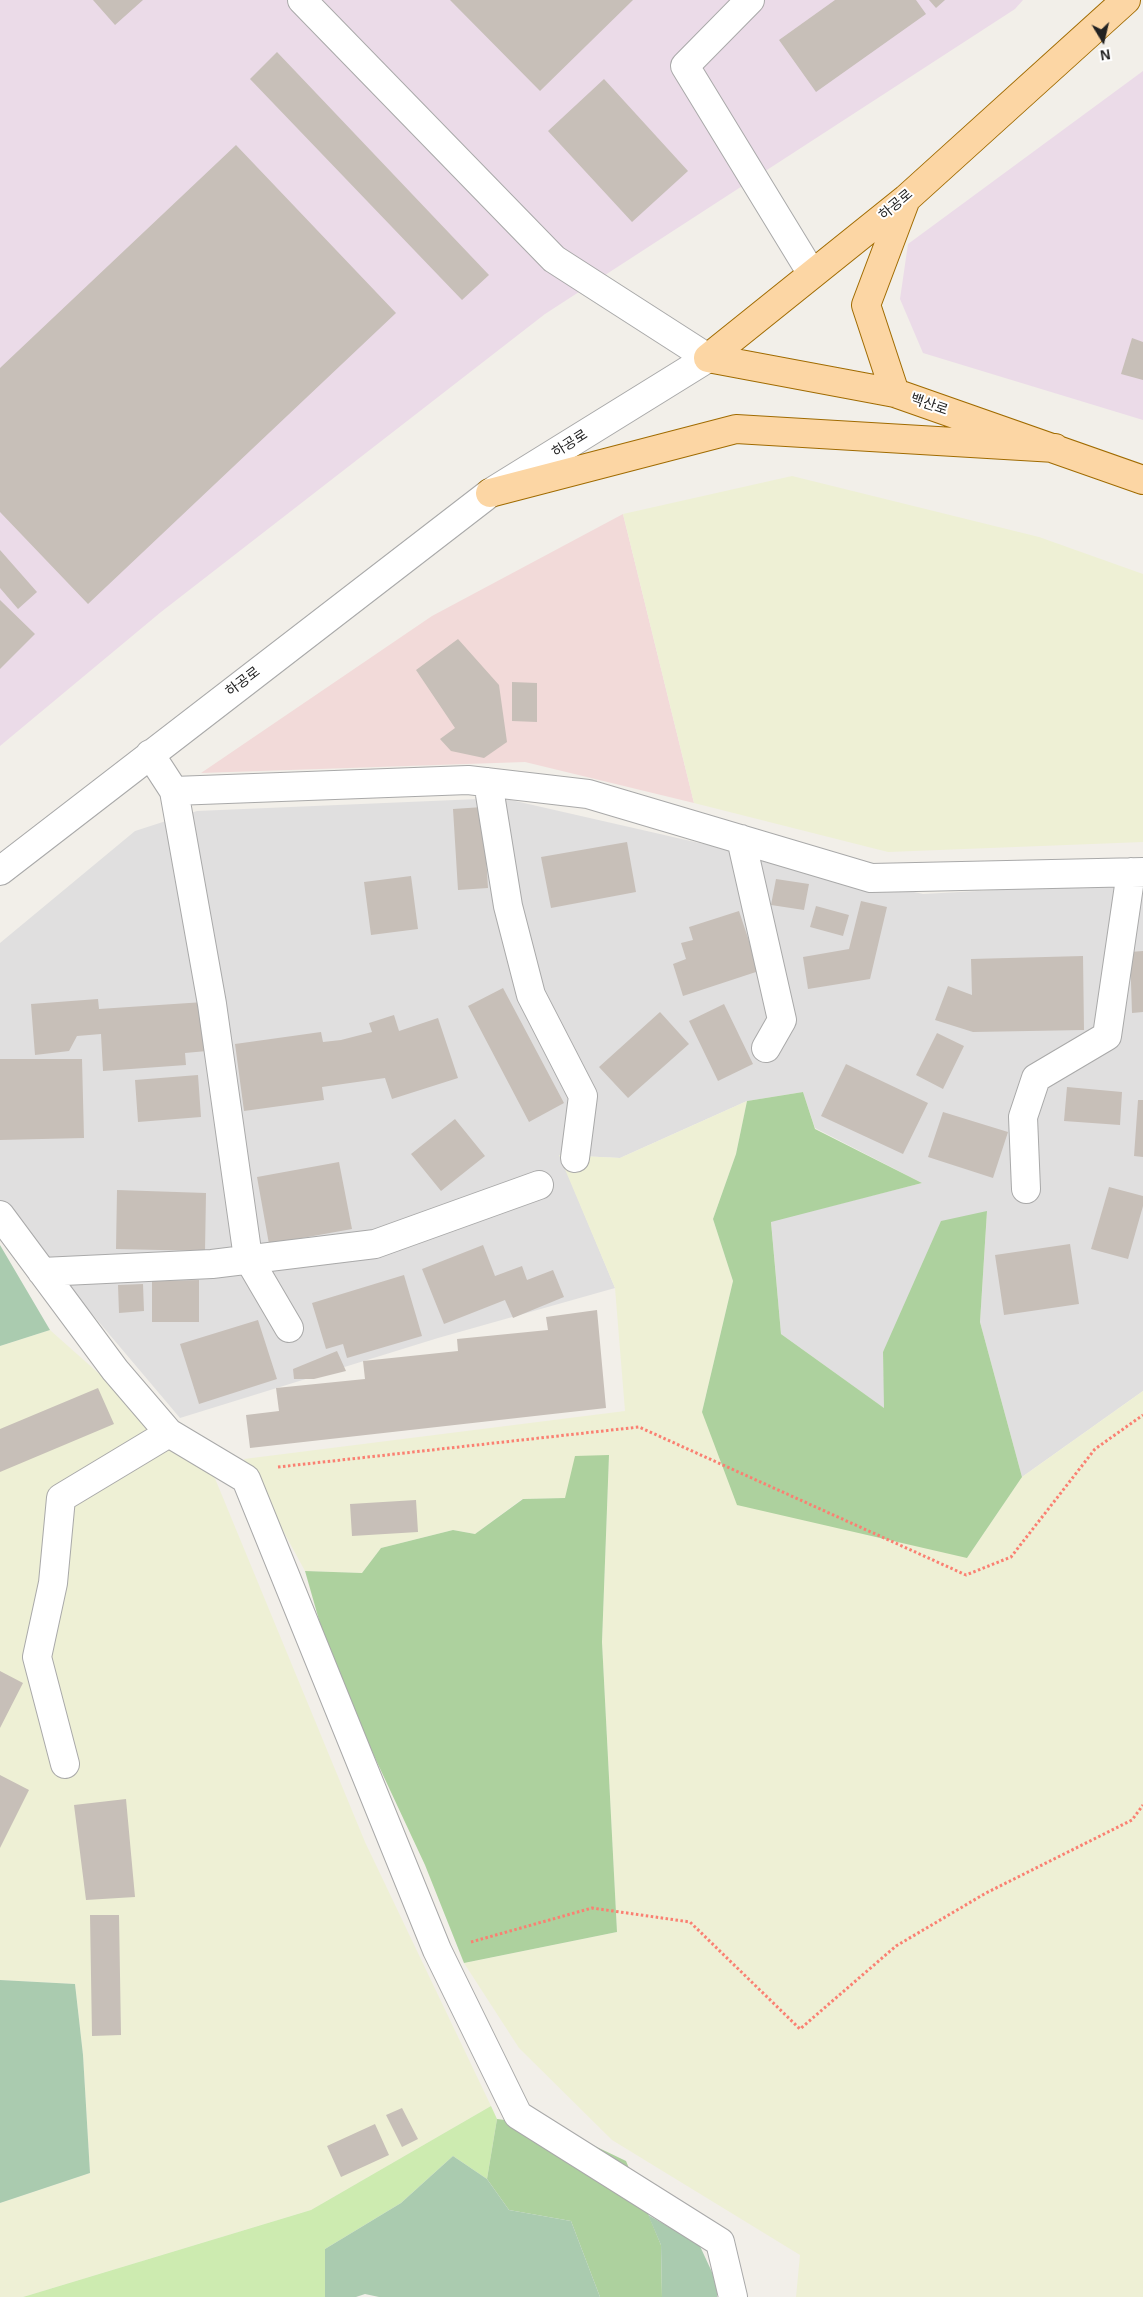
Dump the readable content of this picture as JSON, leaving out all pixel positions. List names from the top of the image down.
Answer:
{
  "streets": {
    "main road": ["하공로", "백산로"]
  },
  "crossings": [
    ["하공로", "백산로"]
  ],
  "north": "bottom"
}
